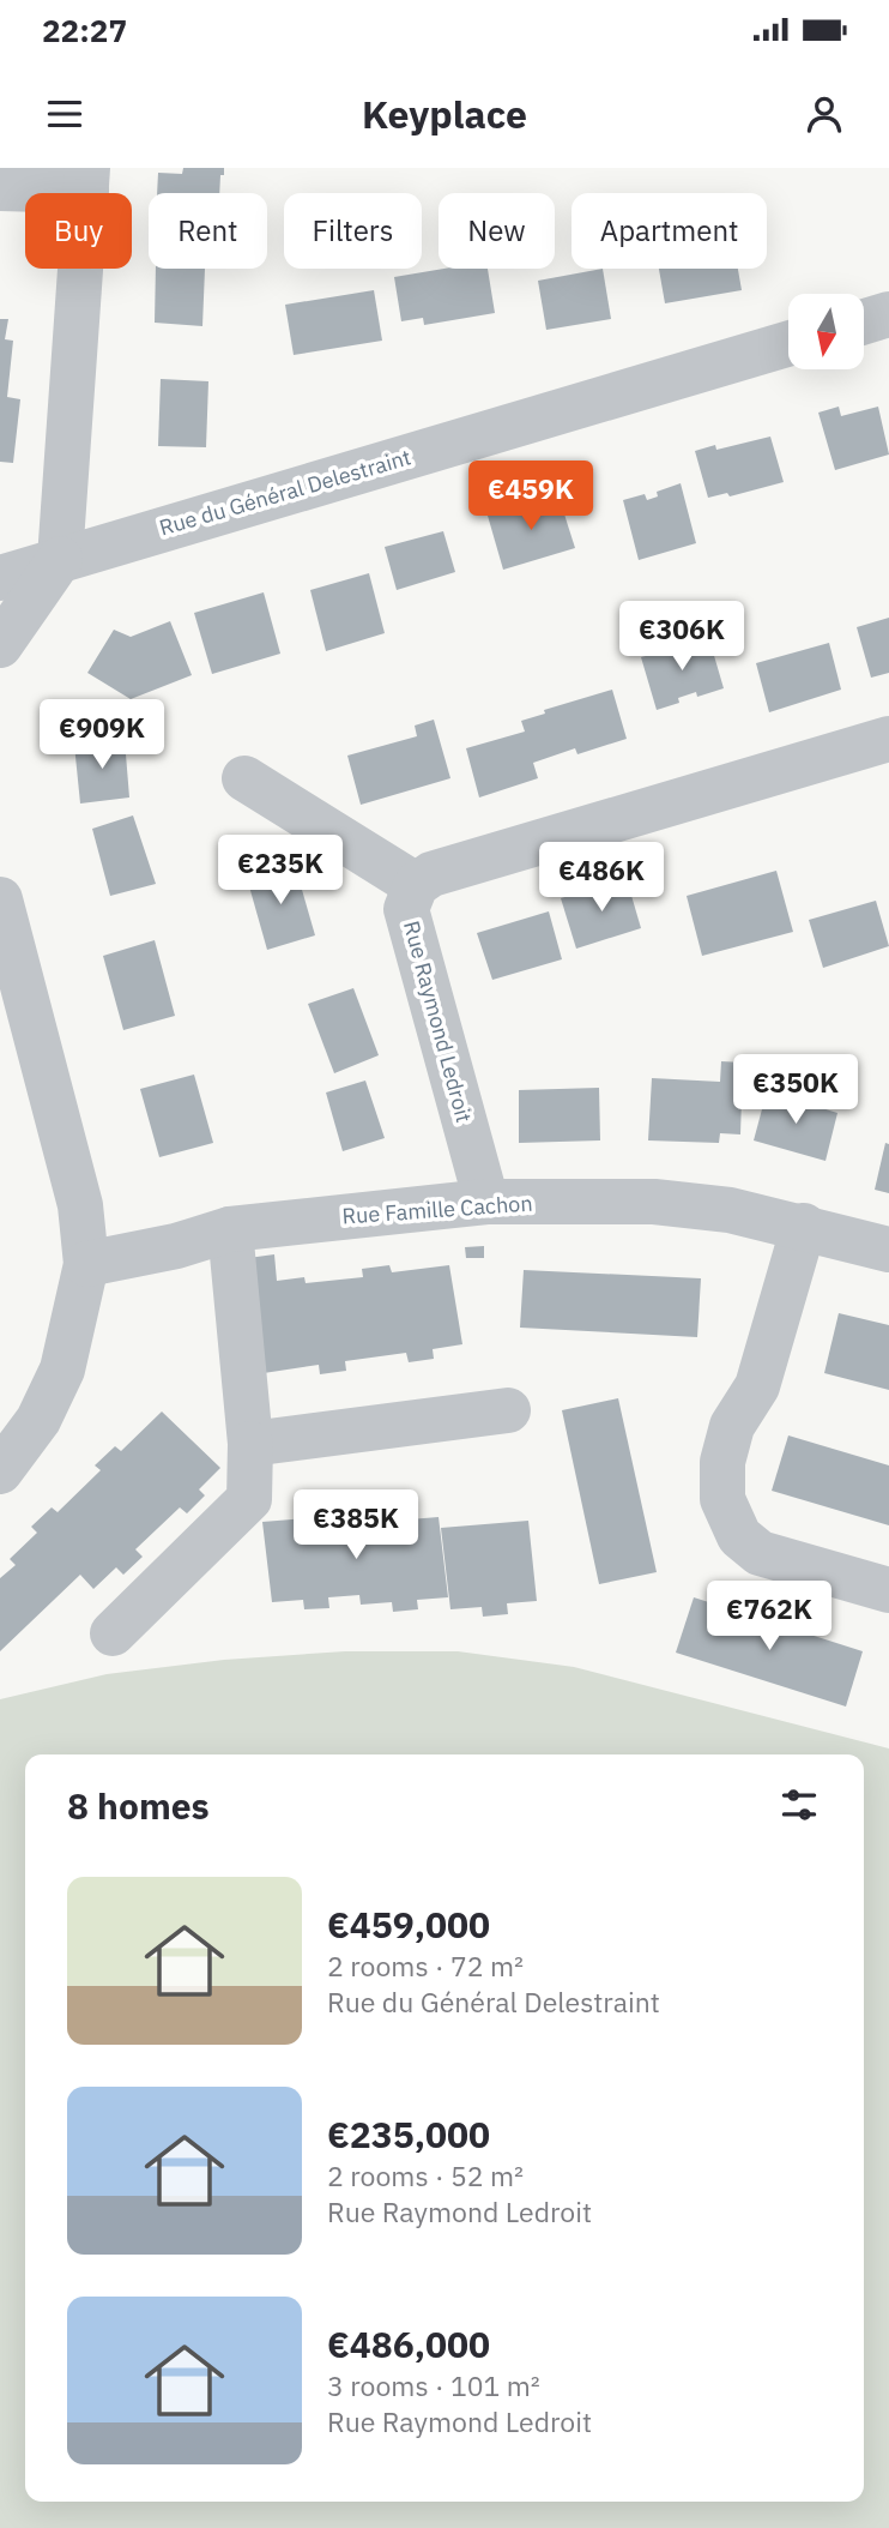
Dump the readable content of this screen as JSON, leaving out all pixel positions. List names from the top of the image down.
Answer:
{
  "streets": {
    "street": ["Rue du Général Delestraint", "Rue Raymond Ledroit", "Rue Famille Cachon"]
  },
  "crossings": [
    ["Rue Raymond Ledroit", "Rue Famille Cachon"]
  ],
  "north": "bottom",
  "page": {
    "status": "22:27",
    "header": "Keyplace",
    "chip": [
      "Buy",
      "Rent",
      "Filters",
      "New",
      "Apartment"
    ],
    "price": [
      "€459K",
      "€306K",
      "€909K",
      "€235K",
      "€486K",
      "€350K",
      "€385K",
      "€762K"
    ],
    "heading": "8 homes",
    "list": [
      {
        "name": "€459,000",
        "note": "2 rooms · 72 m² · Rue du Général Delestraint"
      },
      {
        "name": "€235,000",
        "note": "2 rooms · 52 m² · Rue Raymond Ledroit"
      },
      {
        "name": "€486,000",
        "note": "3 rooms · 101 m² · Rue Raymond Ledroit"
      }
    ]
  }
}
